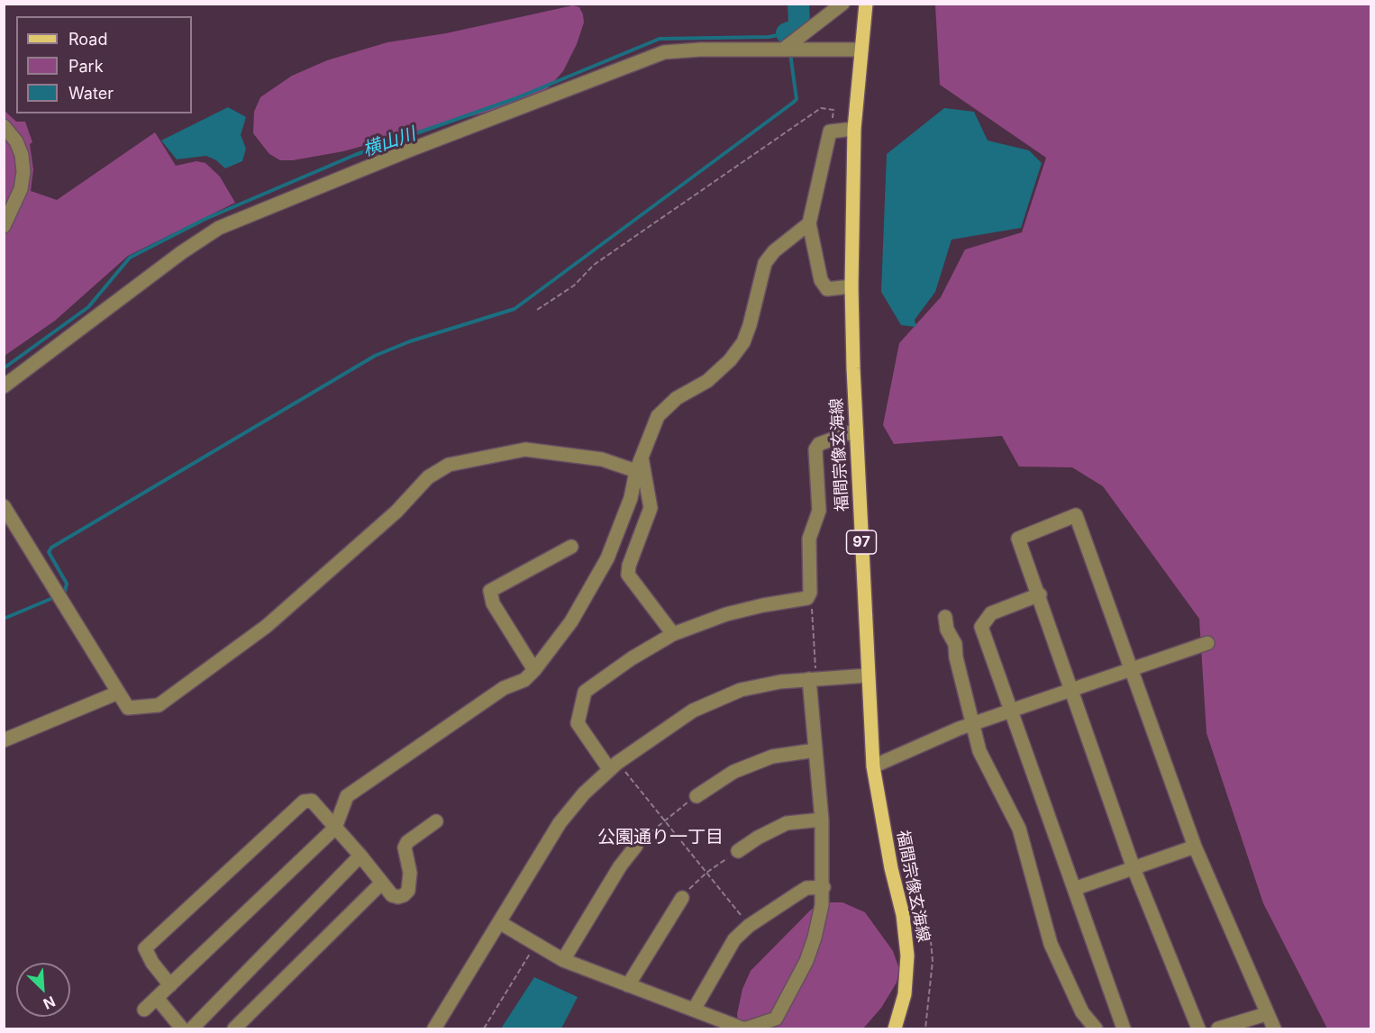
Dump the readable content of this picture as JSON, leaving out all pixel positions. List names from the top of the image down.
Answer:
{
  "streets": {
    "main road": ["福間宗像玄海線", "97"]
  },
  "districts": ["公園通り一丁目"],
  "water": ["横山川"],
  "legend": ["Road", "Park", "Water"],
  "north": "bottom right"
}
